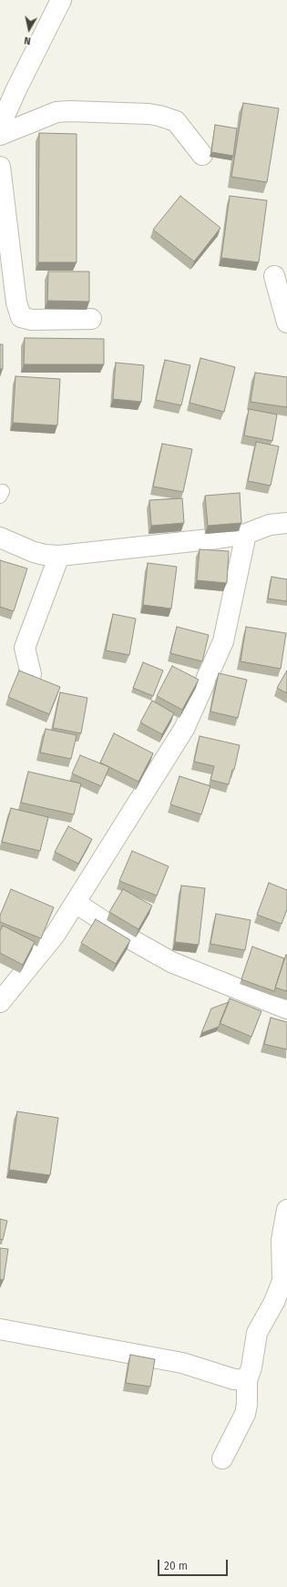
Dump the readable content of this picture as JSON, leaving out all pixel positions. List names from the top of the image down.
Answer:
{
  "scale_bar": "20 m",
  "north": "bottom"
}
